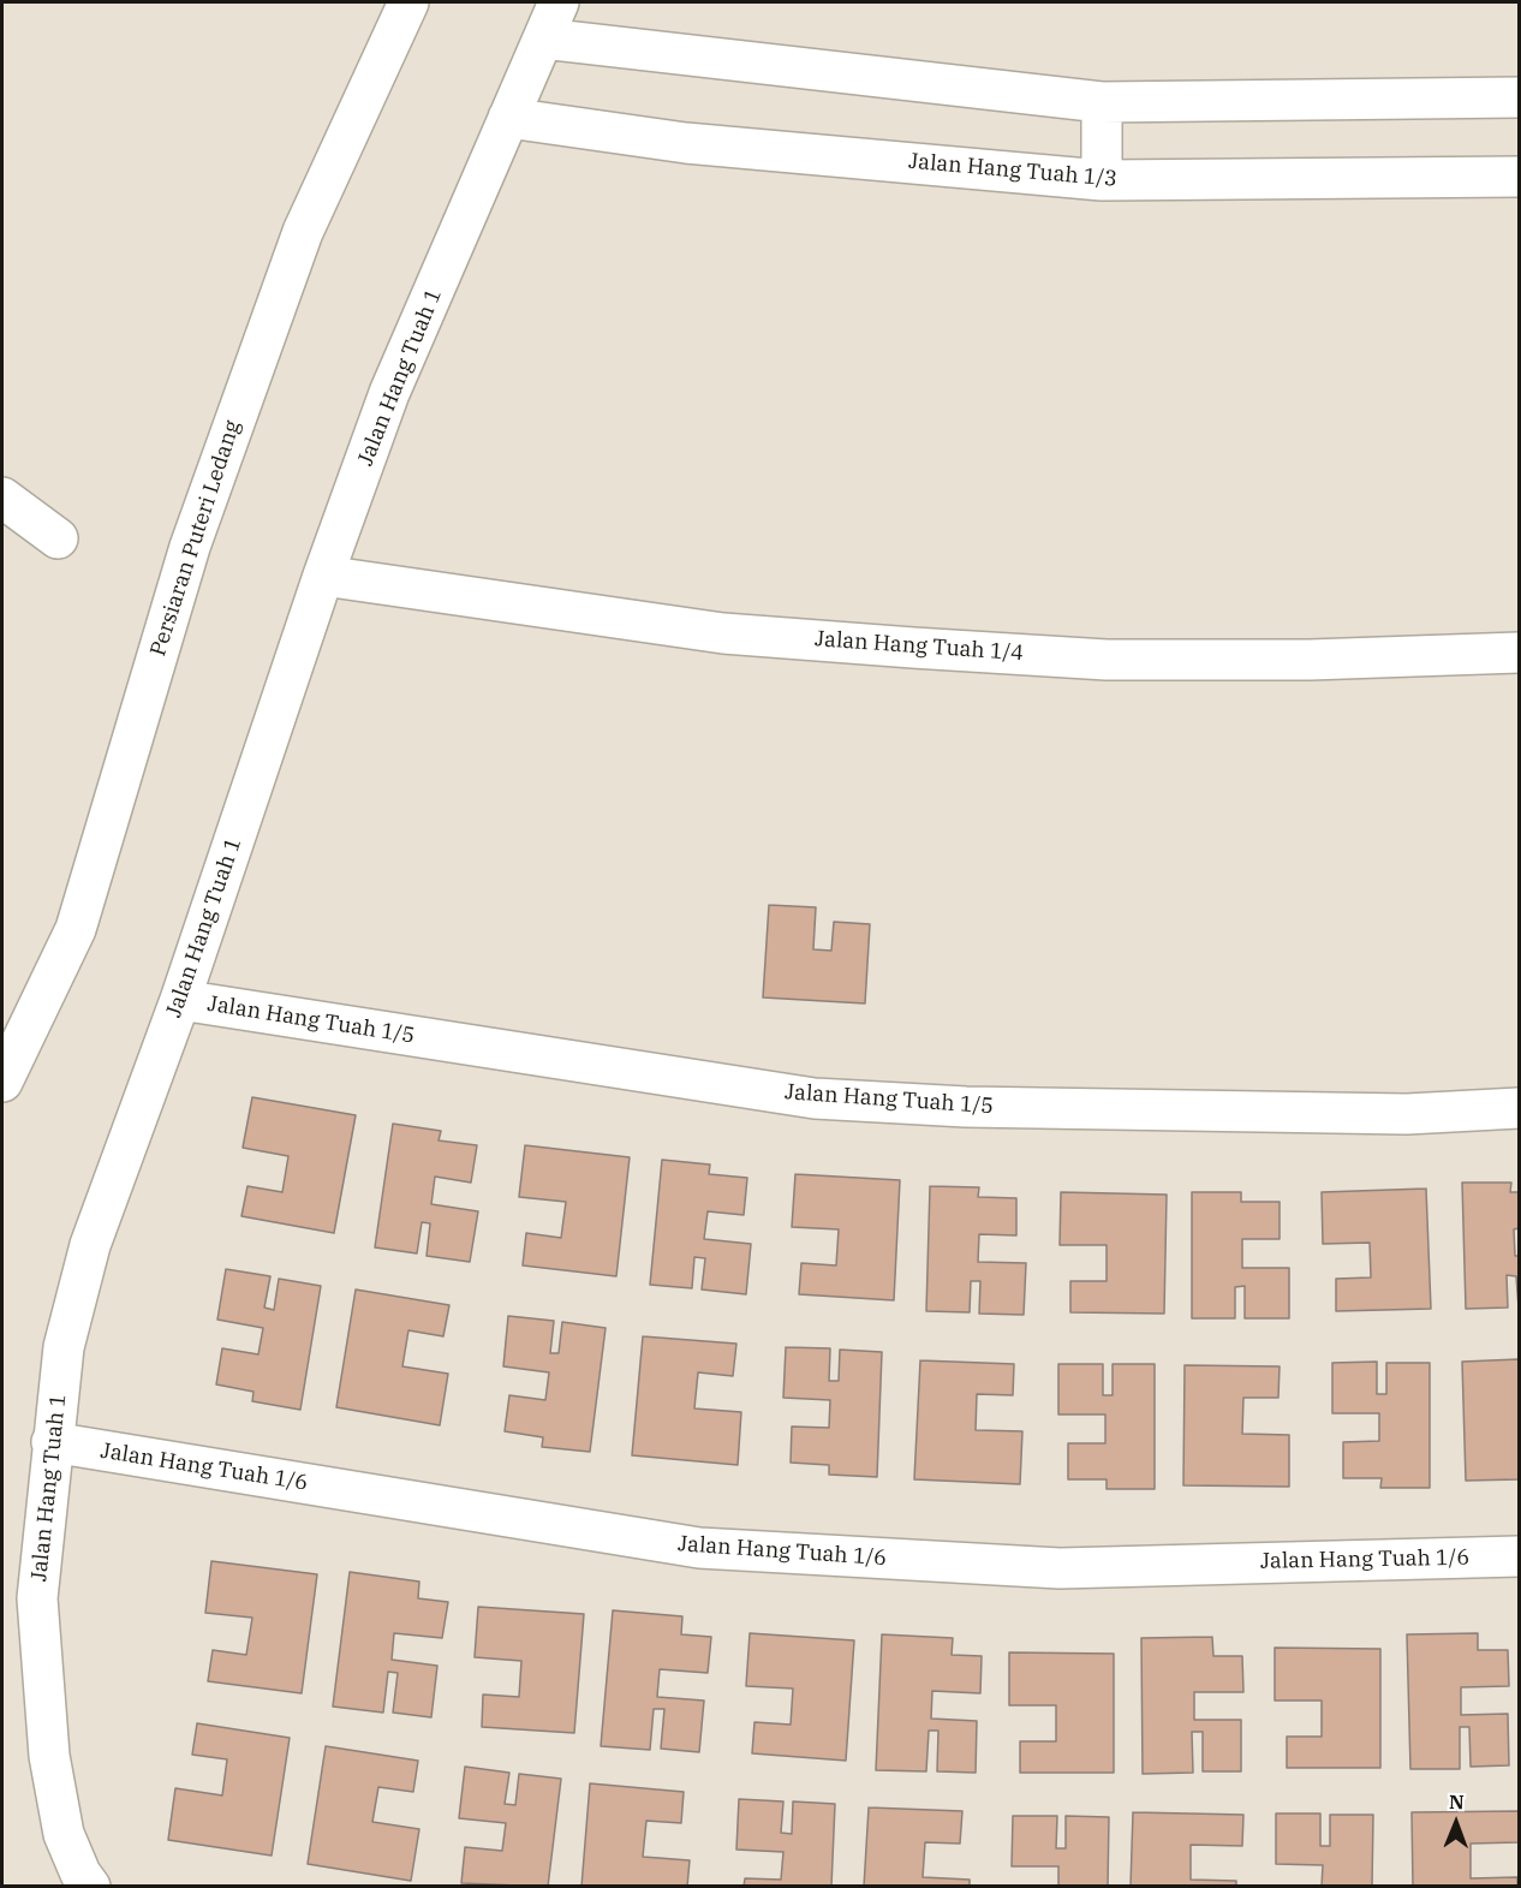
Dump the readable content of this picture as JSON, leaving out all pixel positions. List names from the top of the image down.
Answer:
{
  "streets": {
    "street": [
      "Jalan Hang Tuah 1/3",
      "Jalan Hang Tuah 1",
      "Persiaran Puteri Ledang",
      "Jalan Hang Tuah 1/4",
      "Jalan Hang Tuah 1/5",
      "Jalan Hang Tuah 1/6"
    ]
  },
  "crossings": [
    ["Jalan Hang Tuah 1/3", "Jalan Hang Tuah 1"],
    ["Jalan Hang Tuah 1", "Jalan Hang Tuah 1/4"],
    ["Jalan Hang Tuah 1", "Jalan Hang Tuah 1/5"],
    ["Jalan Hang Tuah 1", "Jalan Hang Tuah 1/6"]
  ],
  "north": "top"
}
